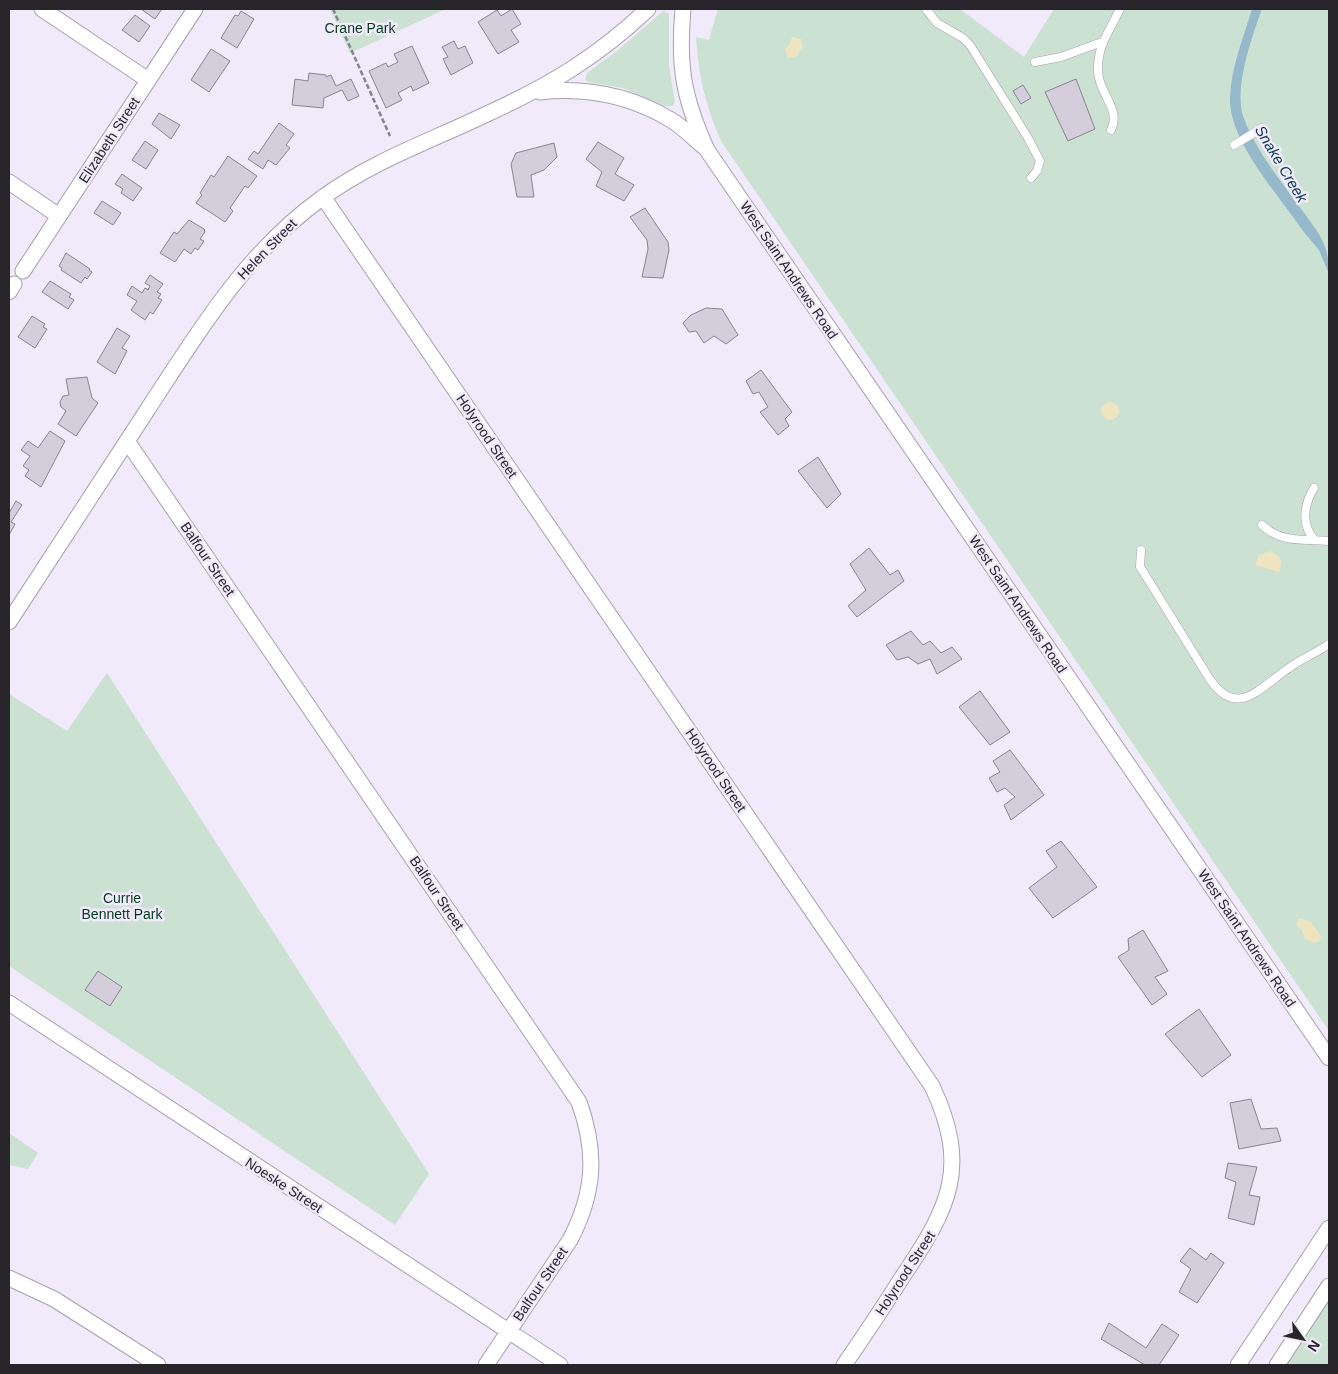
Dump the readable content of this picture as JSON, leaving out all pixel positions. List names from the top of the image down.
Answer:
{
  "streets": {
    "street": [
      "Elizabeth Street",
      "Helen Street",
      "West Saint Andrews Road",
      "Holyrood Street",
      "Balfour Street",
      "Noeske Street"
    ]
  },
  "crossings": [
    ["Helen Street", "West Saint Andrews Road"],
    ["Helen Street", "Holyrood Street"],
    ["Helen Street", "Balfour Street"],
    ["Balfour Street", "Noeske Street"]
  ],
  "water": ["Snake Creek"],
  "parks": ["Crane Park", "Currie Bennett Park"],
  "north": "bottom right"
}
